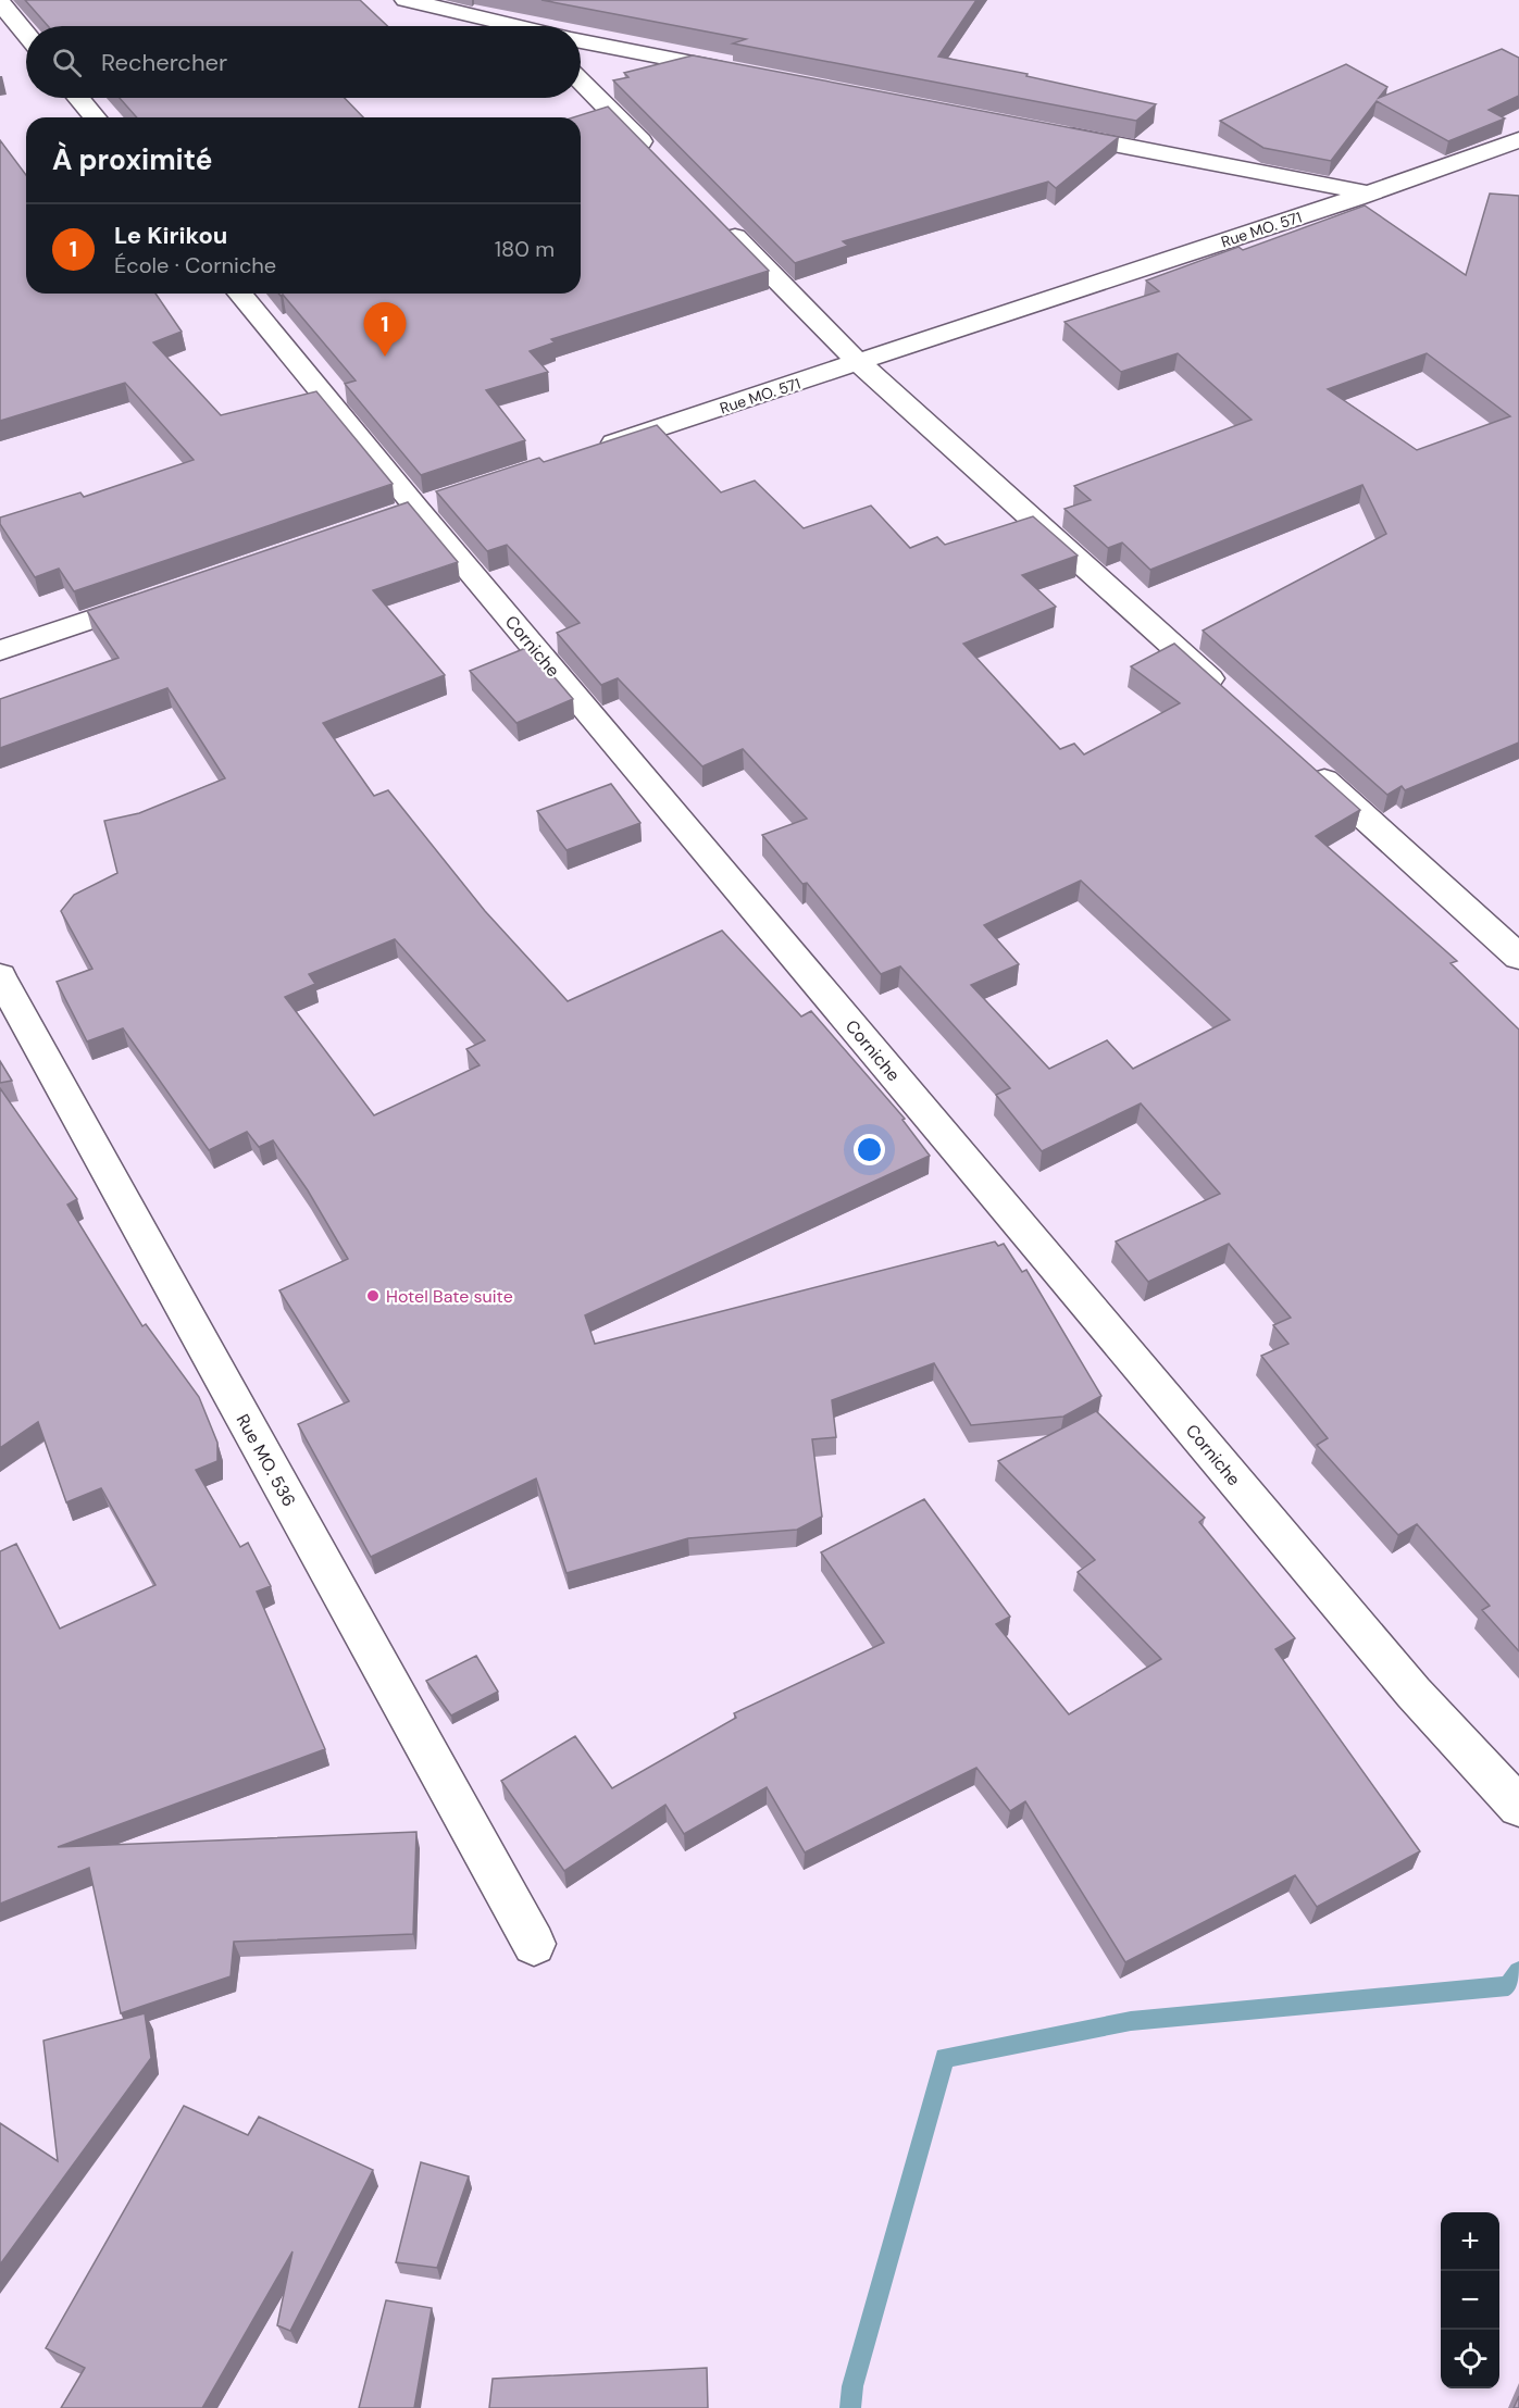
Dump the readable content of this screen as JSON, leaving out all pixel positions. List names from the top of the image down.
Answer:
{
  "streets": {
    "street": ["Rue MO. 571", "Corniche", "Rue MO. 536"]
  },
  "places": ["Hotel Bate suite"],
  "page": {
    "search": "Rechercher",
    "heading": "À proximité",
    "list": [
      {
        "mark": "1",
        "name": "Le Kirikou",
        "note": "École · Corniche",
        "value": "180 m"
      }
    ],
    "pins": "1",
    "map_buttons": ["+", "−"]
  }
}
